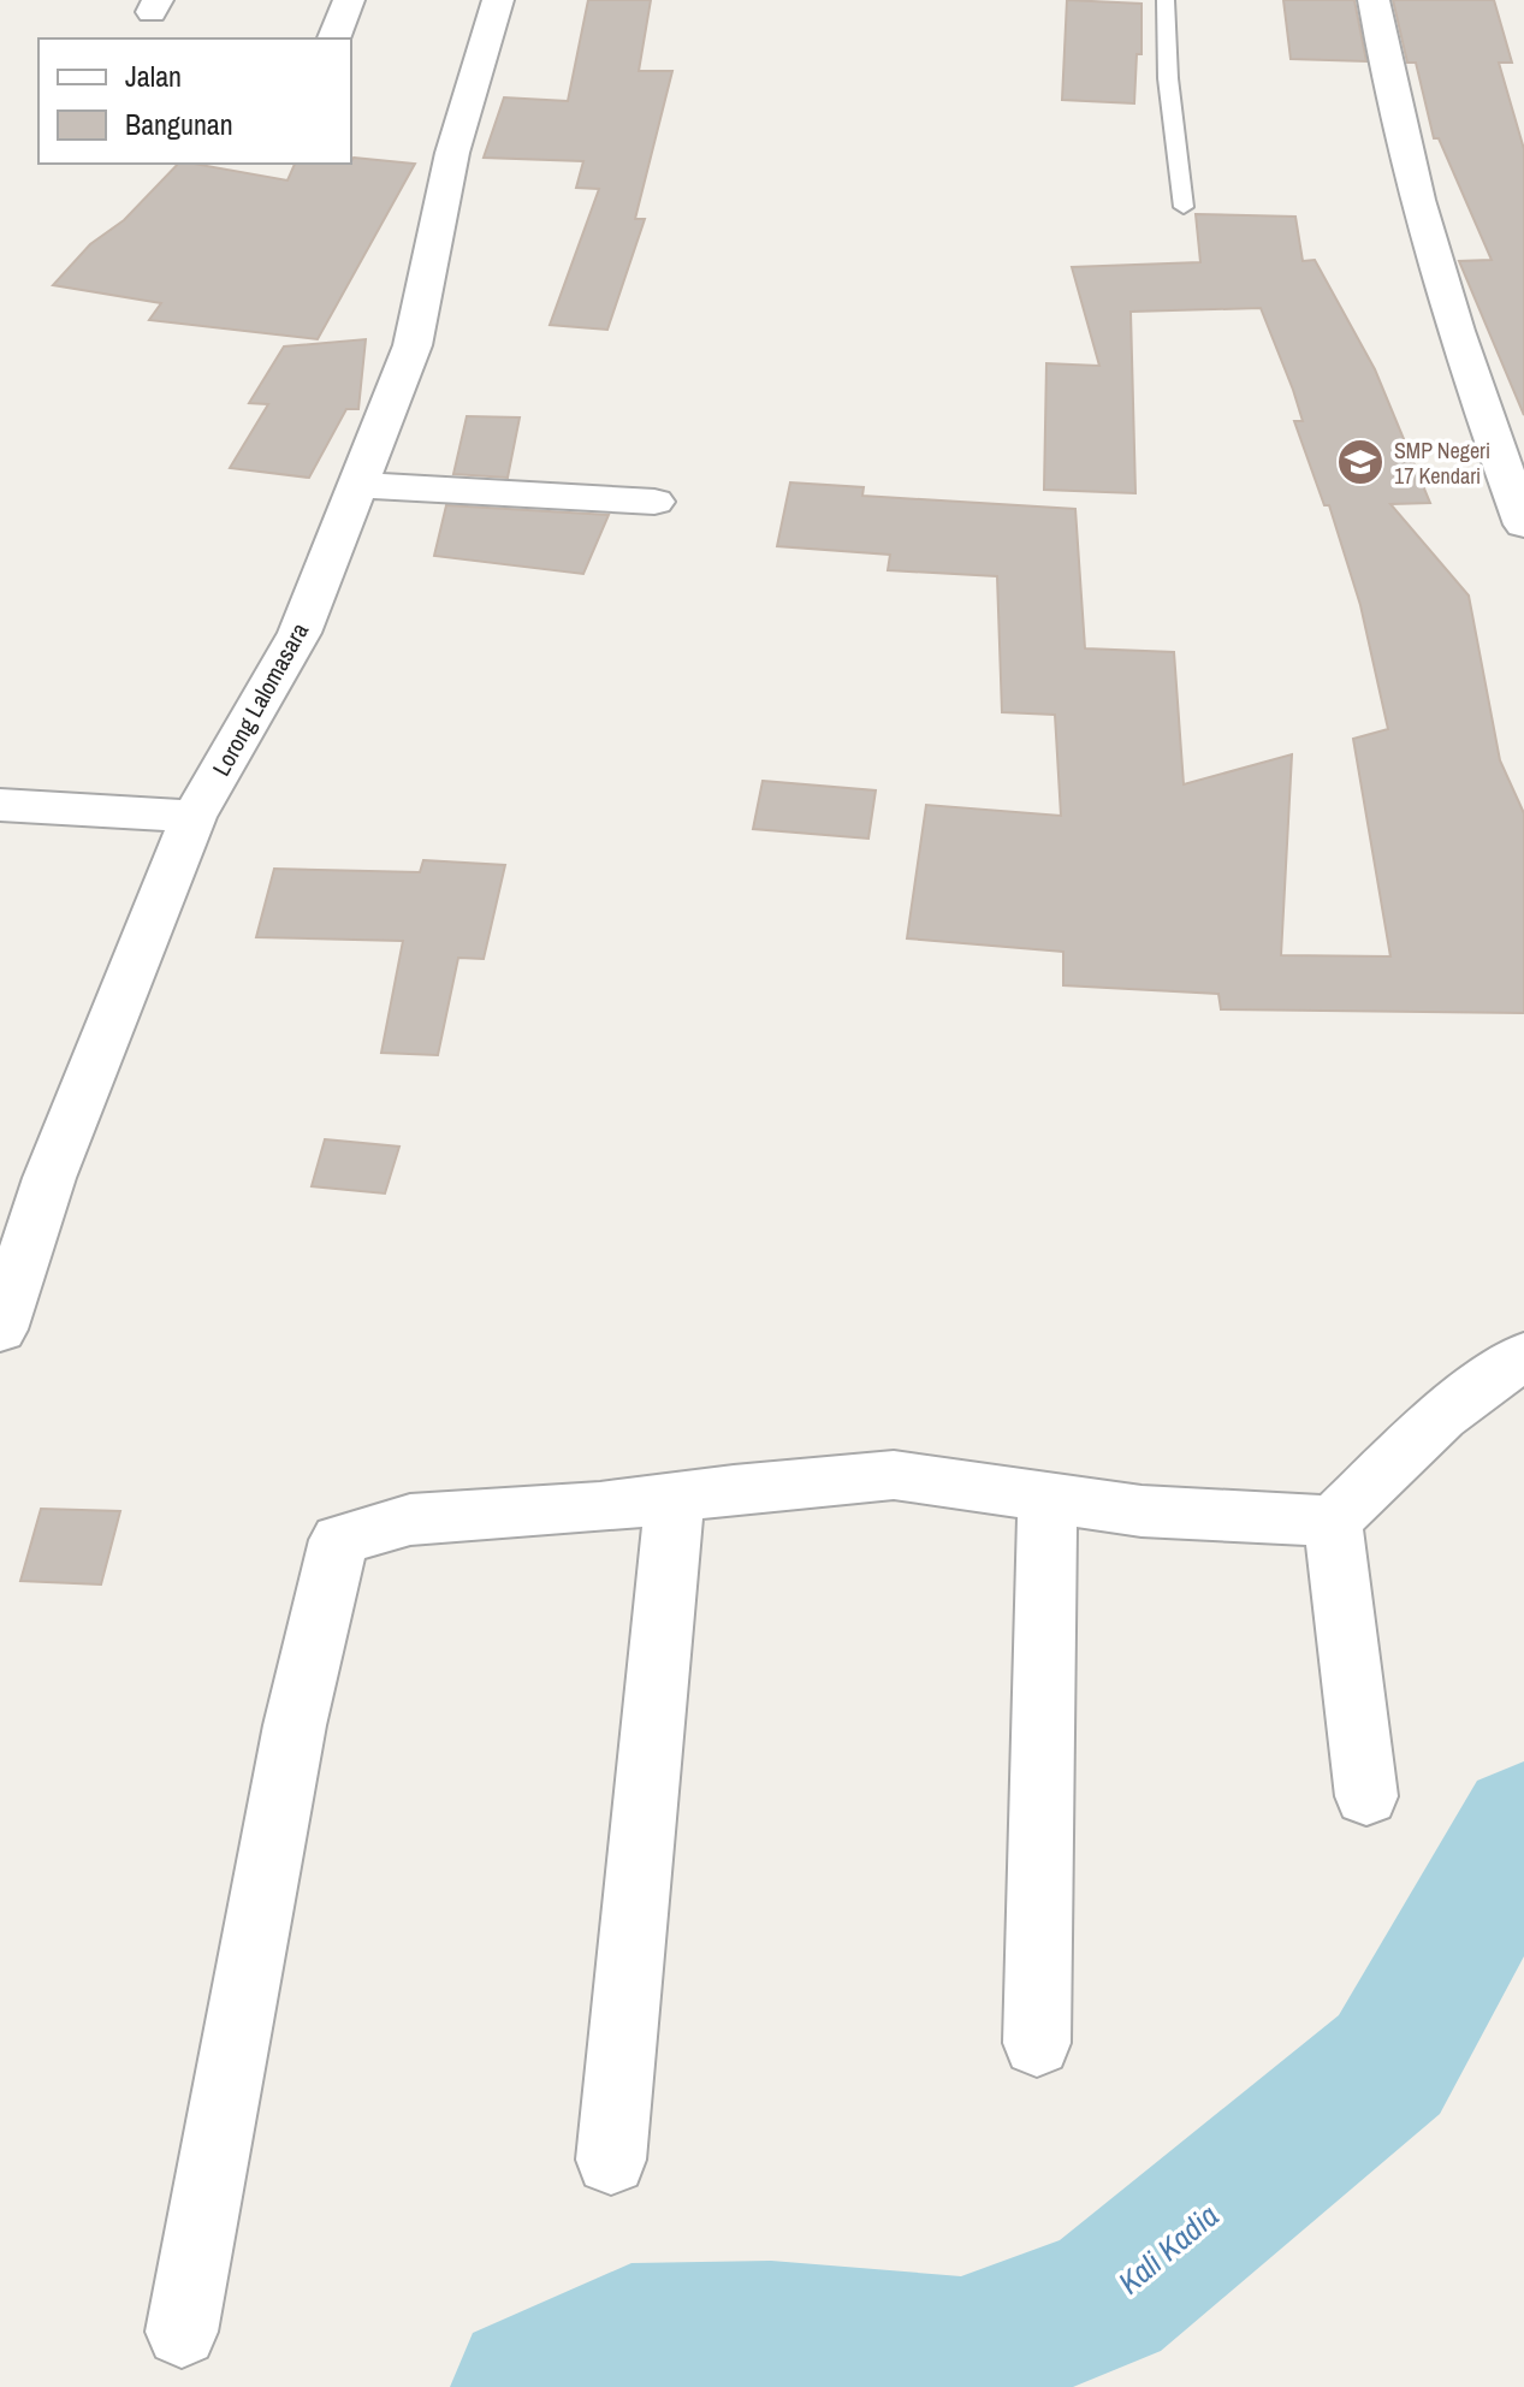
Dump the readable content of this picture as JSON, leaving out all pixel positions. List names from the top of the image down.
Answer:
{
  "streets": {
    "street": ["Lorong Lalomasara"]
  },
  "water": ["Kali Kadia"],
  "places": {
    "school or university": ["SMP Negeri 17 Kendari"]
  },
  "legend": ["Jalan", "Bangunan"]
}
